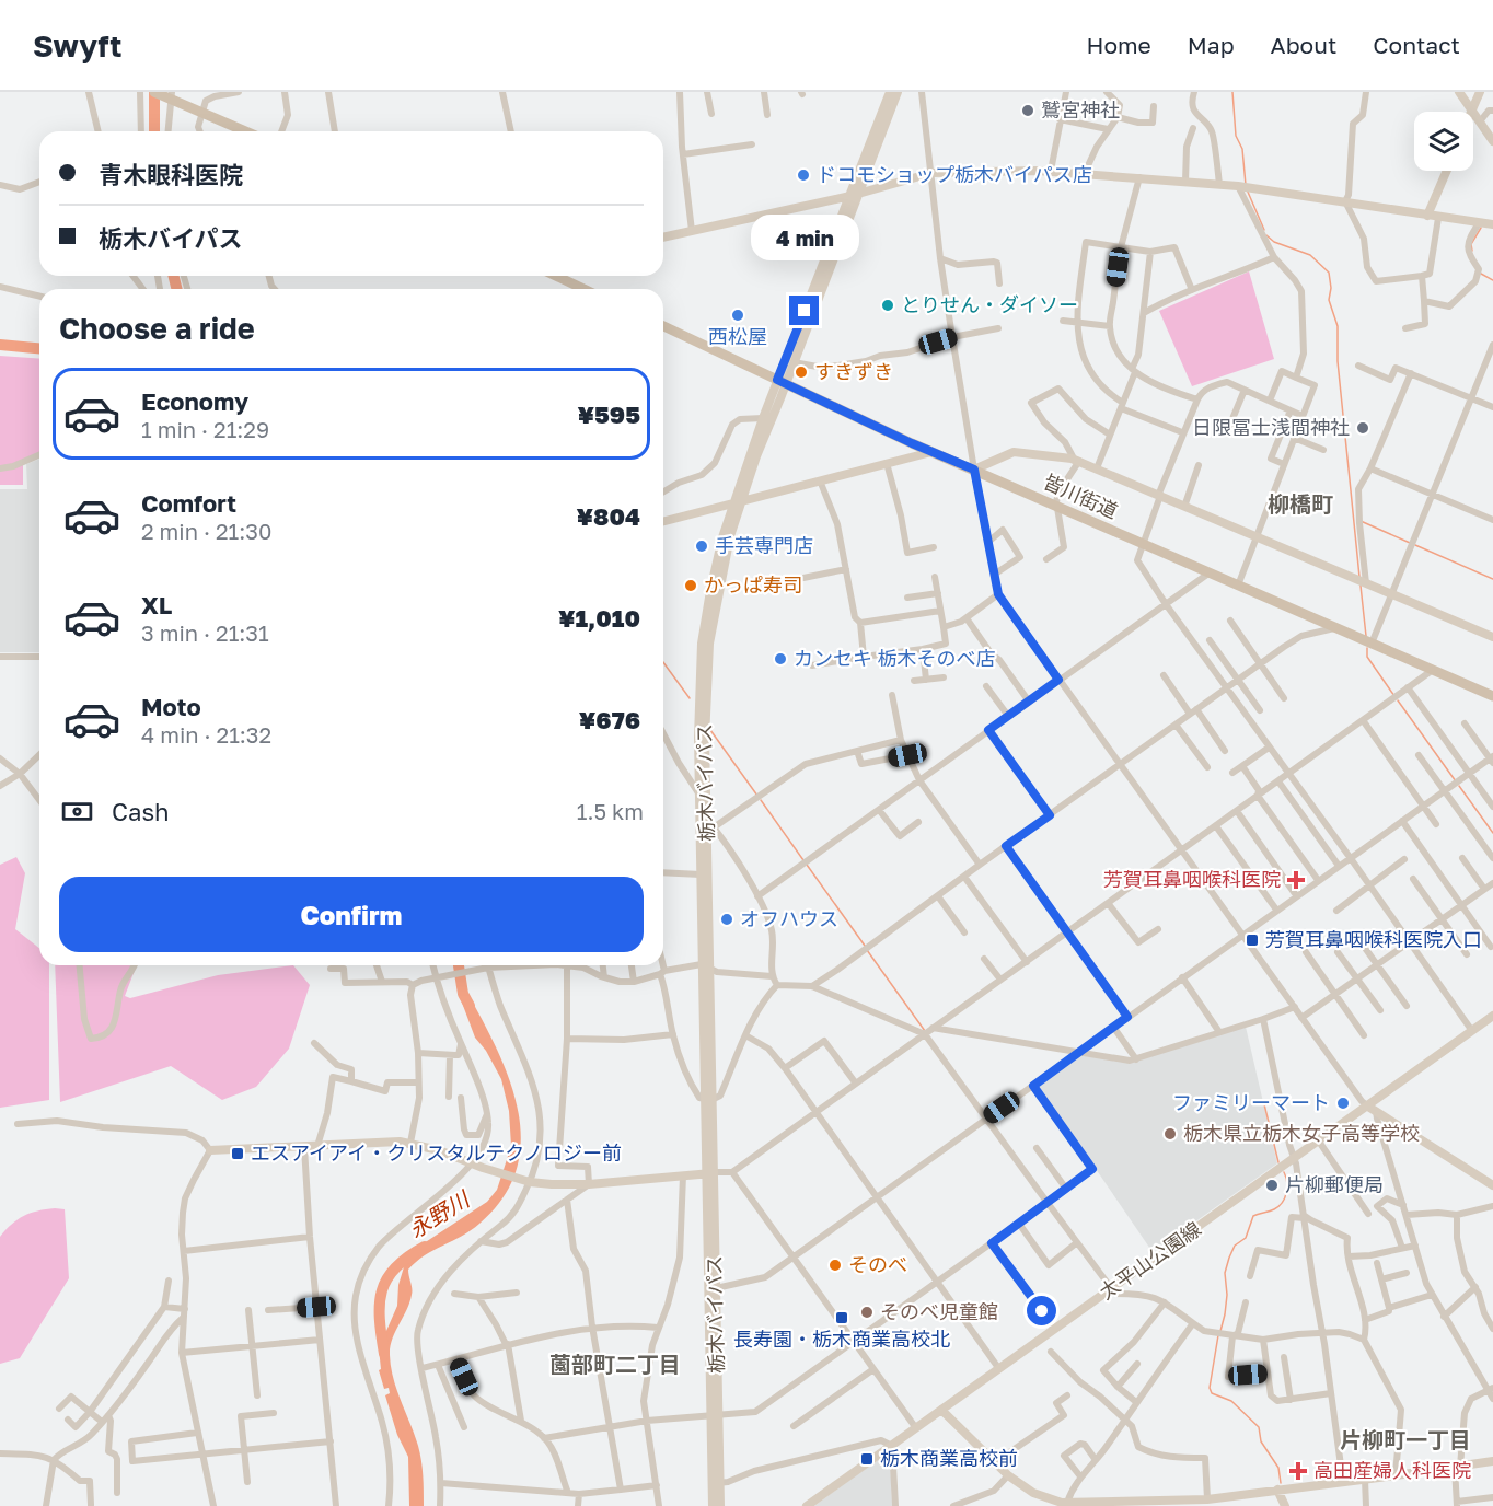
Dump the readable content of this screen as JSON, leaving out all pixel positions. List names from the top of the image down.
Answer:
{
  "streets": {
    "main road": ["皆川街道", "栃木バイパス", "太平山公園線"]
  },
  "crossings": [
    ["皆川街道", "栃木バイパス"]
  ],
  "districts": ["柳橋町", "薗部町二丁目", "片柳町一丁目"],
  "water": ["永野川"],
  "places": {
    "other": [
      "鷲宮神社",
      "ドコモショップ栃木バイパス店",
      "とりせん・ダイソー",
      "西松屋",
      "すきずき",
      "日限冨士浅間神社",
      "手芸専門店",
      "かっぱ寿司",
      "カンセキ 栃木そのべ店",
      "オフハウス",
      "ファミリーマート",
      "栃木県立栃木女子高等学校",
      "片柳郵便局",
      "そのべ",
      "そのべ児童館"
    ],
    "health": ["芳賀耳鼻咽喉科医院", "高田産婦人科医院"],
    "transit": [
      "芳賀耳鼻咽喉科医院入口",
      "エスアイアイ・クリスタルテクノロジー前",
      "長寿園・栃木商業高校北",
      "栃木商業高校前"
    ]
  },
  "page": {
    "header": "Swyft",
    "nav": [
      "Home",
      "Map",
      "About",
      "Contact"
    ],
    "banner": ["青木眼科医院", "栃木バイパス"],
    "bubble": "4 min",
    "heading": "Choose a ride",
    "list": [
      {
        "name": "Economy",
        "note": "1 min · 21:29",
        "value": "¥595"
      },
      {
        "name": "Comfort",
        "note": "2 min · 21:30",
        "value": "¥804"
      },
      {
        "name": "XL",
        "note": "3 min · 21:31",
        "value": "¥1,010"
      },
      {
        "name": "Moto",
        "note": "4 min · 21:32",
        "value": "¥676"
      }
    ],
    "pay": ["Cash", "1.5 km"],
    "buttons": "Confirm"
  }
}
